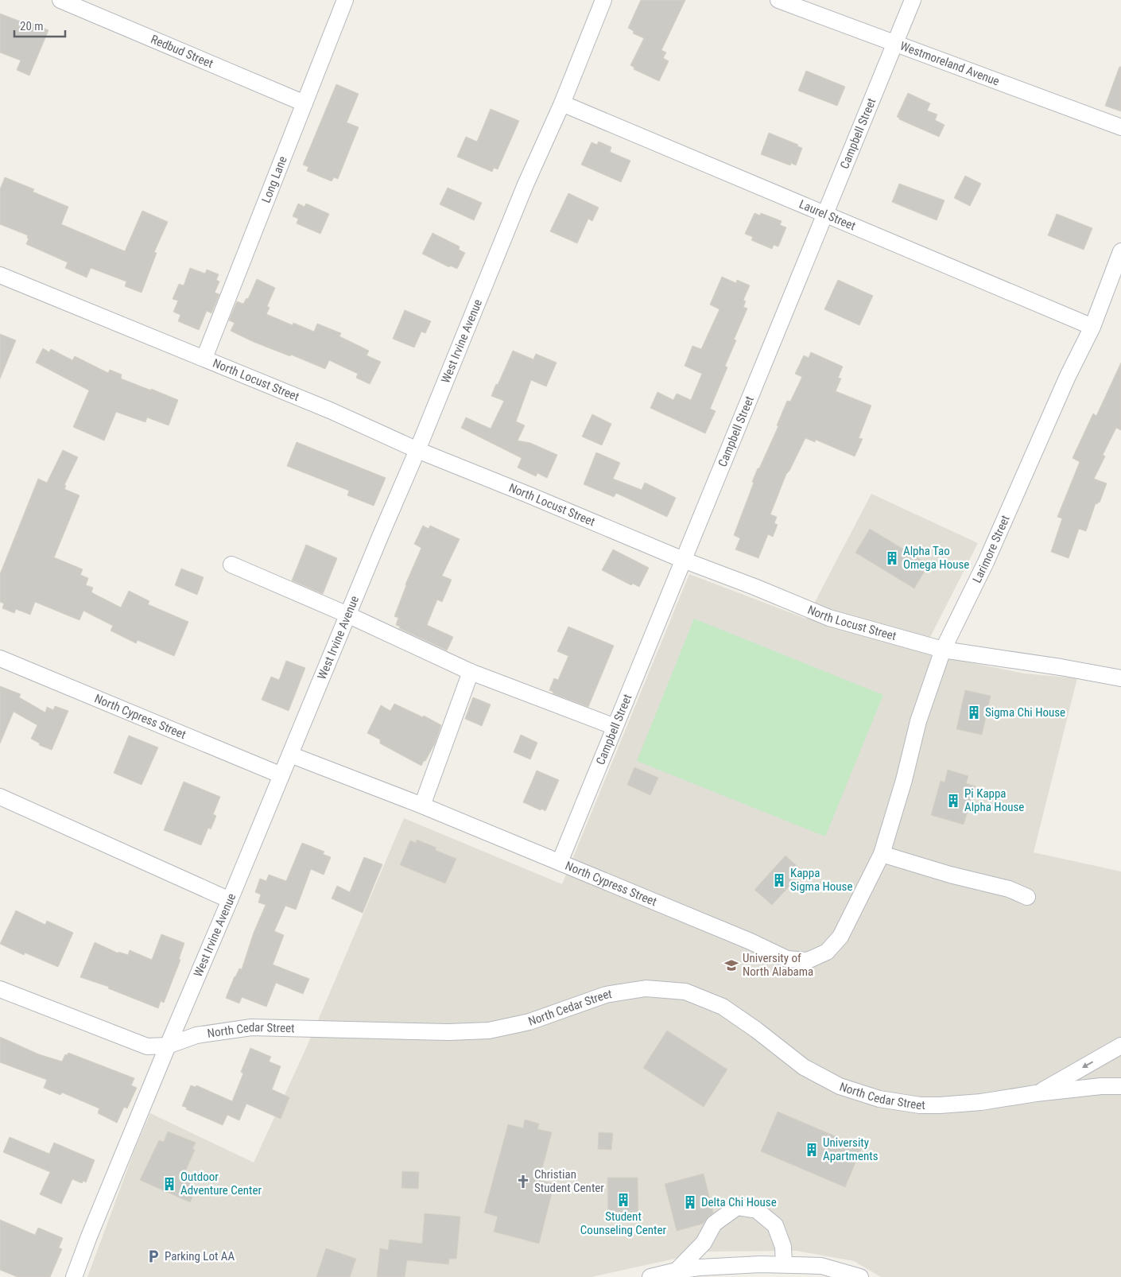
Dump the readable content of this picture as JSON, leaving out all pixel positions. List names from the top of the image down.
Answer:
{
  "streets": {
    "street": [
      "Redbud Street",
      "Westmoreland Avenue",
      "Campbell Street",
      "Long Lane",
      "Laurel Street",
      "West Irvine Avenue",
      "North Locust Street",
      "Larimore Street",
      "North Cypress Street",
      "North Cedar Street"
    ]
  },
  "crossings": [
    ["Redbud Street", "Long Lane"],
    ["Westmoreland Avenue", "Campbell Street"],
    ["Campbell Street", "Laurel Street"],
    ["Campbell Street", "North Locust Street"],
    ["Campbell Street", "North Cypress Street"],
    ["Long Lane", "North Locust Street"],
    ["Laurel Street", "West Irvine Avenue"],
    ["Laurel Street", "Larimore Street"],
    ["West Irvine Avenue", "North Locust Street"],
    ["West Irvine Avenue", "North Cypress Street"],
    ["West Irvine Avenue", "North Cedar Street"],
    ["North Locust Street", "Larimore Street"],
    ["Larimore Street", "North Cypress Street"]
  ],
  "places": {
    "building": [
      "Alpha Tao Omega House",
      "Sigma Chi House",
      "Pi Kappa Alpha House",
      "Kappa Sigma House",
      "University Apartments",
      "Outdoor Adventure Center",
      "Student Counseling Center",
      "Delta Chi House"
    ],
    "school or university": ["University of North Alabama"],
    "church": ["Christian Student Center"],
    "parking": ["Parking Lot AA"]
  },
  "scale_bar": "20 m"
}
